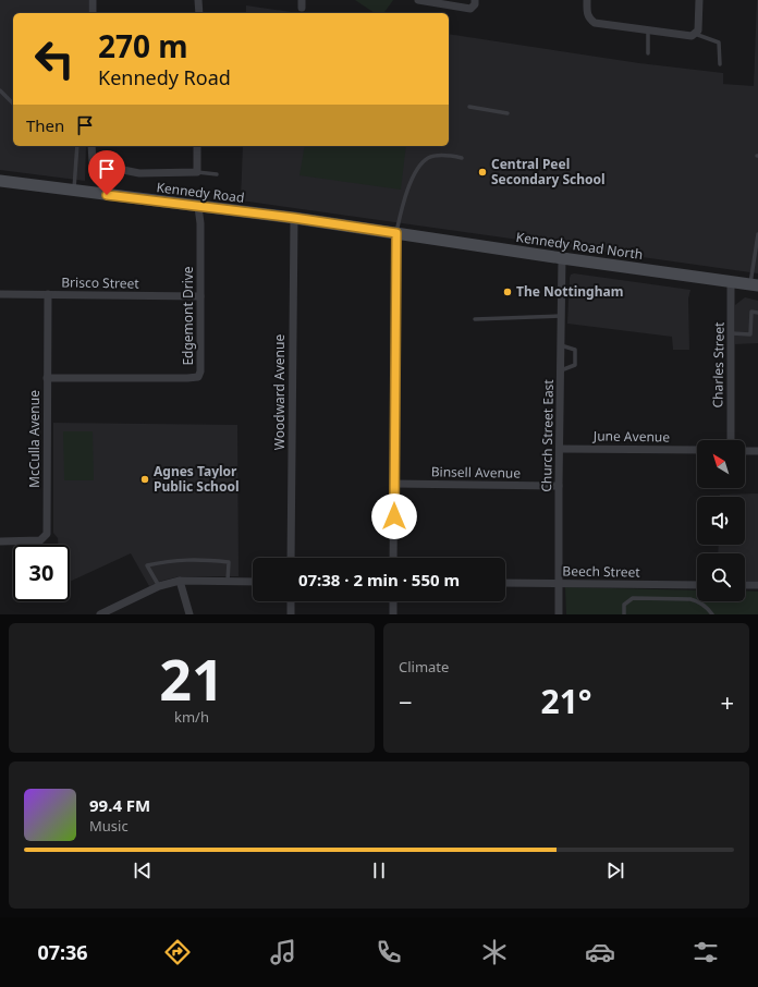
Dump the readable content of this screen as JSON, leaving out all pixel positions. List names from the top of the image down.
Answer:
{
  "streets": {
    "main road": ["Kennedy Road", "Kennedy Road North"],
    "street": [
      "Brisco Street",
      "Edgemont Drive",
      "Charles Street",
      "Woodward Avenue",
      "Church Street East",
      "June Avenue",
      "McCulla Avenue",
      "Binsell Avenue",
      "Beech Street"
    ]
  },
  "crossings": [
    ["Kennedy Road", "Kennedy Road North"],
    ["Kennedy Road", "Edgemont Drive"],
    ["Kennedy Road", "Woodward Avenue"],
    ["Kennedy Road North", "Charles Street"],
    ["Kennedy Road North", "Church Street East"],
    ["Brisco Street", "Edgemont Drive"],
    ["Brisco Street", "McCulla Avenue"],
    ["Edgemont Drive", "McCulla Avenue"],
    ["Church Street East", "June Avenue"],
    ["Church Street East", "Binsell Avenue"],
    ["Church Street East", "Beech Street"]
  ],
  "places": ["Central Peel Secondary School", "The Nottingham", "Agnes Taylor Public School"],
  "north": "top left",
  "page": {
    "turn": ["270 m", "Kennedy Road"],
    "then": "Then",
    "limit": "30",
    "trip": "07:38 · 2 min · 550 m",
    "tile": [
      ["21", "km/h"],
      "Climate"
    ],
    "heat": ["−", "21°", "+"],
    "song": ["99.4 FM", "Music"],
    "tabs": "07:36"
  }
}
